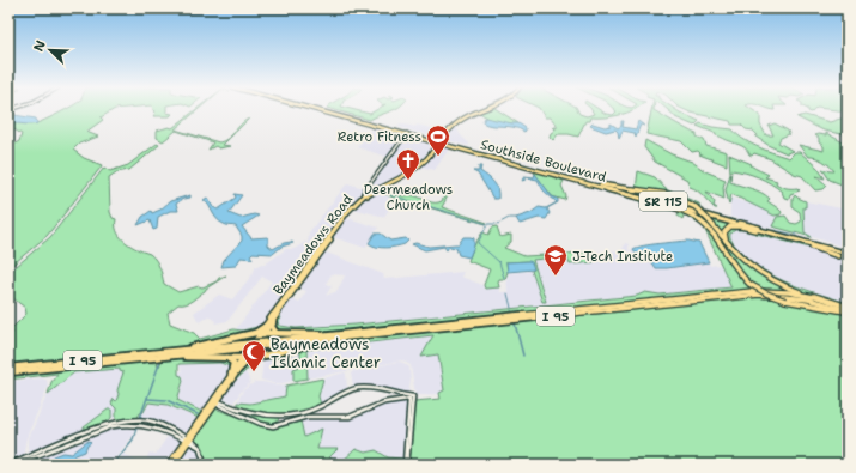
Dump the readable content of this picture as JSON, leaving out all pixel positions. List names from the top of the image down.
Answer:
{
  "streets": {
    "highway": ["I 95"],
    "main road": ["Southside Boulevard", "SR 115", "Baymeadows Road"]
  },
  "crossings": [
    ["Southside Boulevard", "Baymeadows Road"],
    ["Baymeadows Road", "I 95"]
  ],
  "places": {
    "sports": ["Retro Fitness"],
    "church": ["Deermeadows Church"],
    "school or university": ["J-Tech Institute"],
    "mosque": ["Baymeadows Islamic Center"]
  },
  "north": "top left"
}
